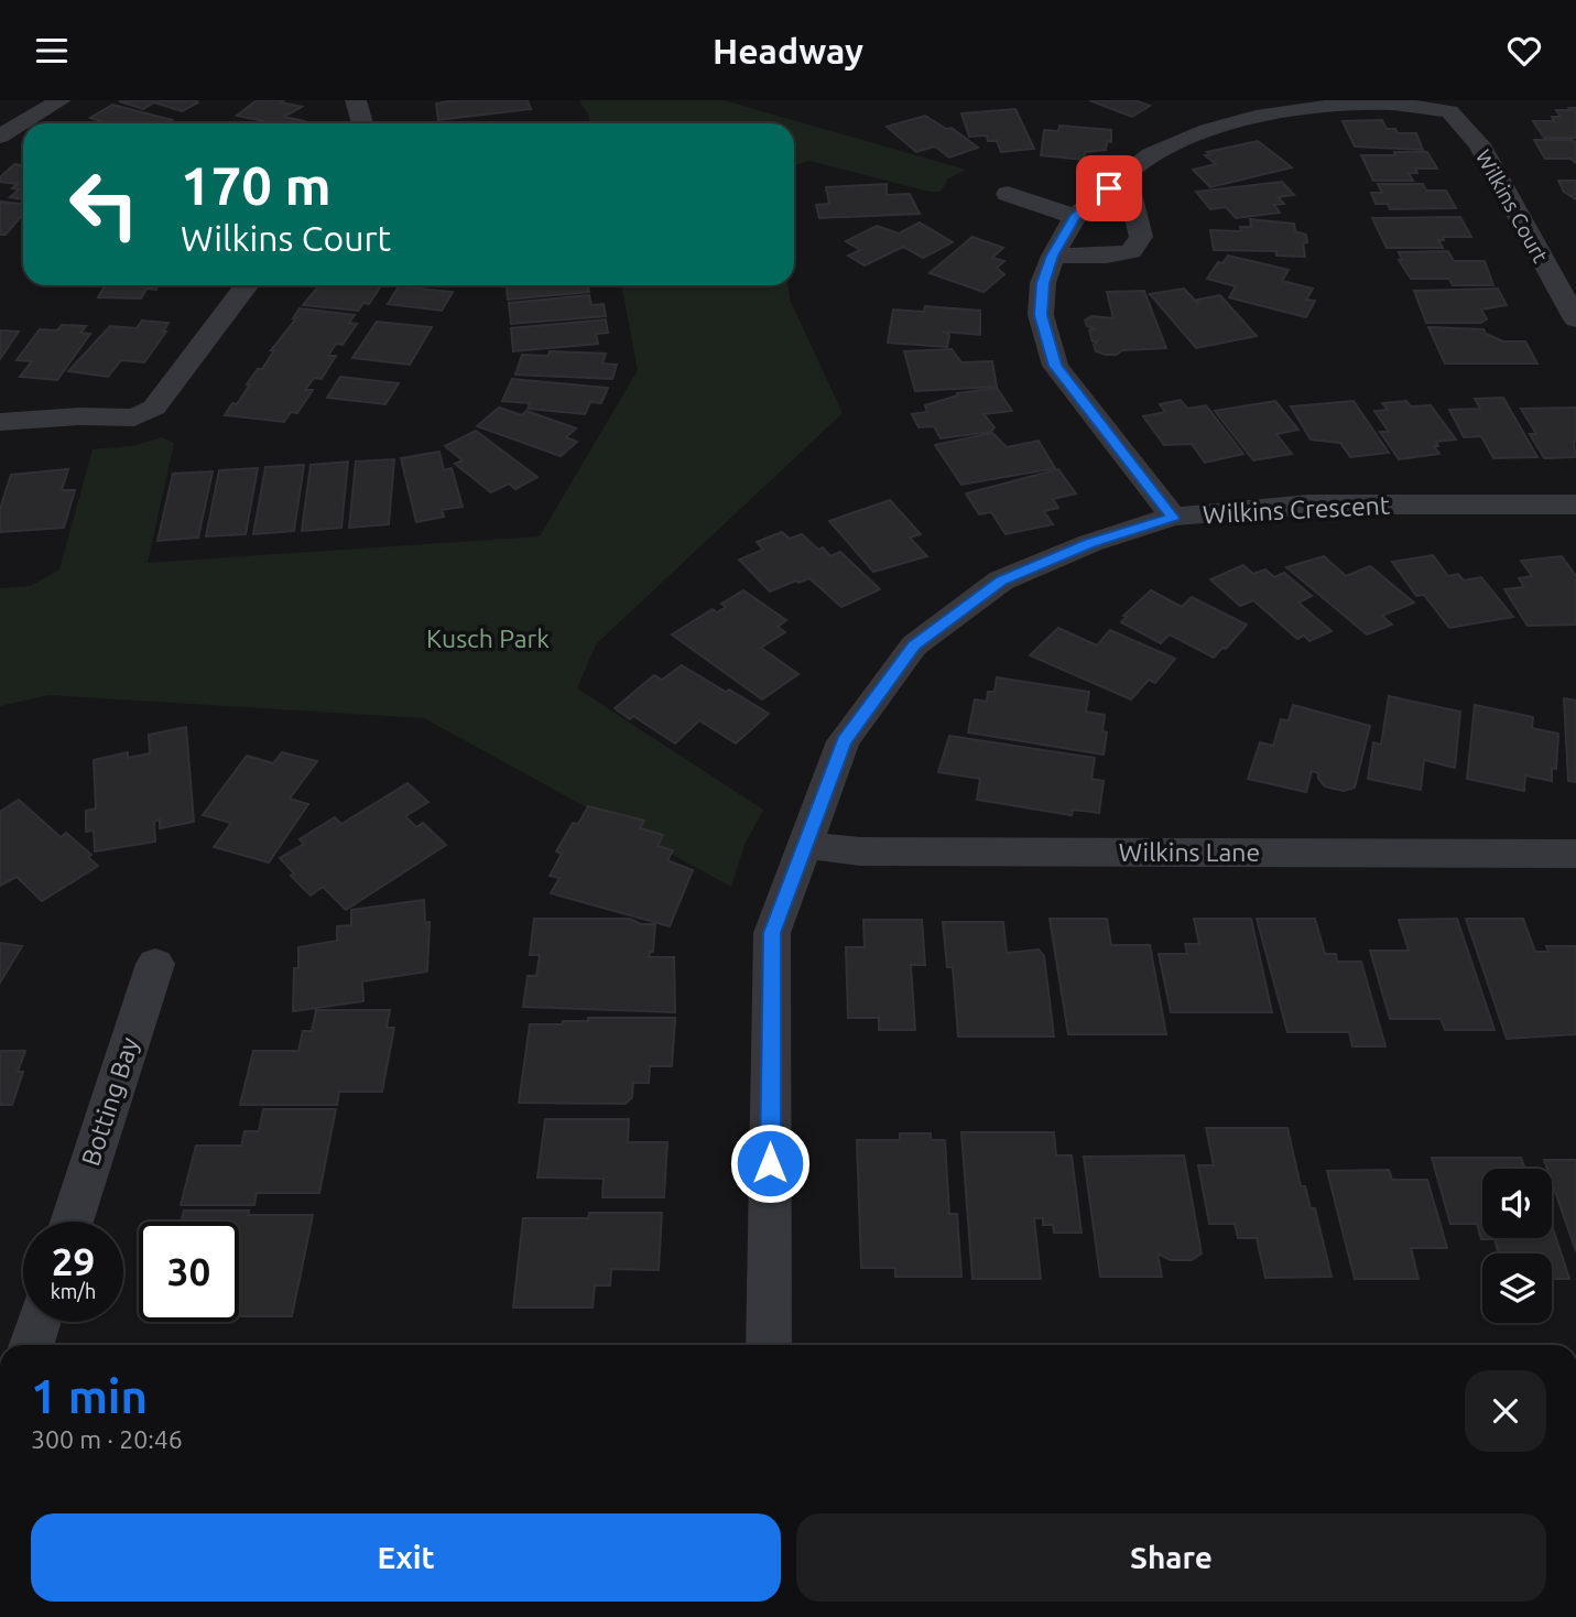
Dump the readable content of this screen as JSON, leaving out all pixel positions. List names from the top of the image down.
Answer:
{
  "streets": {
    "street": [
      "Wilkins Court",
      "Wilkins Crescent",
      "Wilkins Lane",
      "Botting Bay"
    ]
  },
  "crossings": [
    ["Wilkins Court", "Wilkins Crescent"],
    ["Wilkins Crescent", "Wilkins Lane"]
  ],
  "parks": ["Kusch Park"],
  "page": {
    "header": "Headway",
    "turn": ["170 m", "Wilkins Court"],
    "speed": "29 km/h",
    "limit": "30",
    "heading": ["1 min", "300 m · 20:46"],
    "buttons": ["Exit", "Share"]
  }
}
